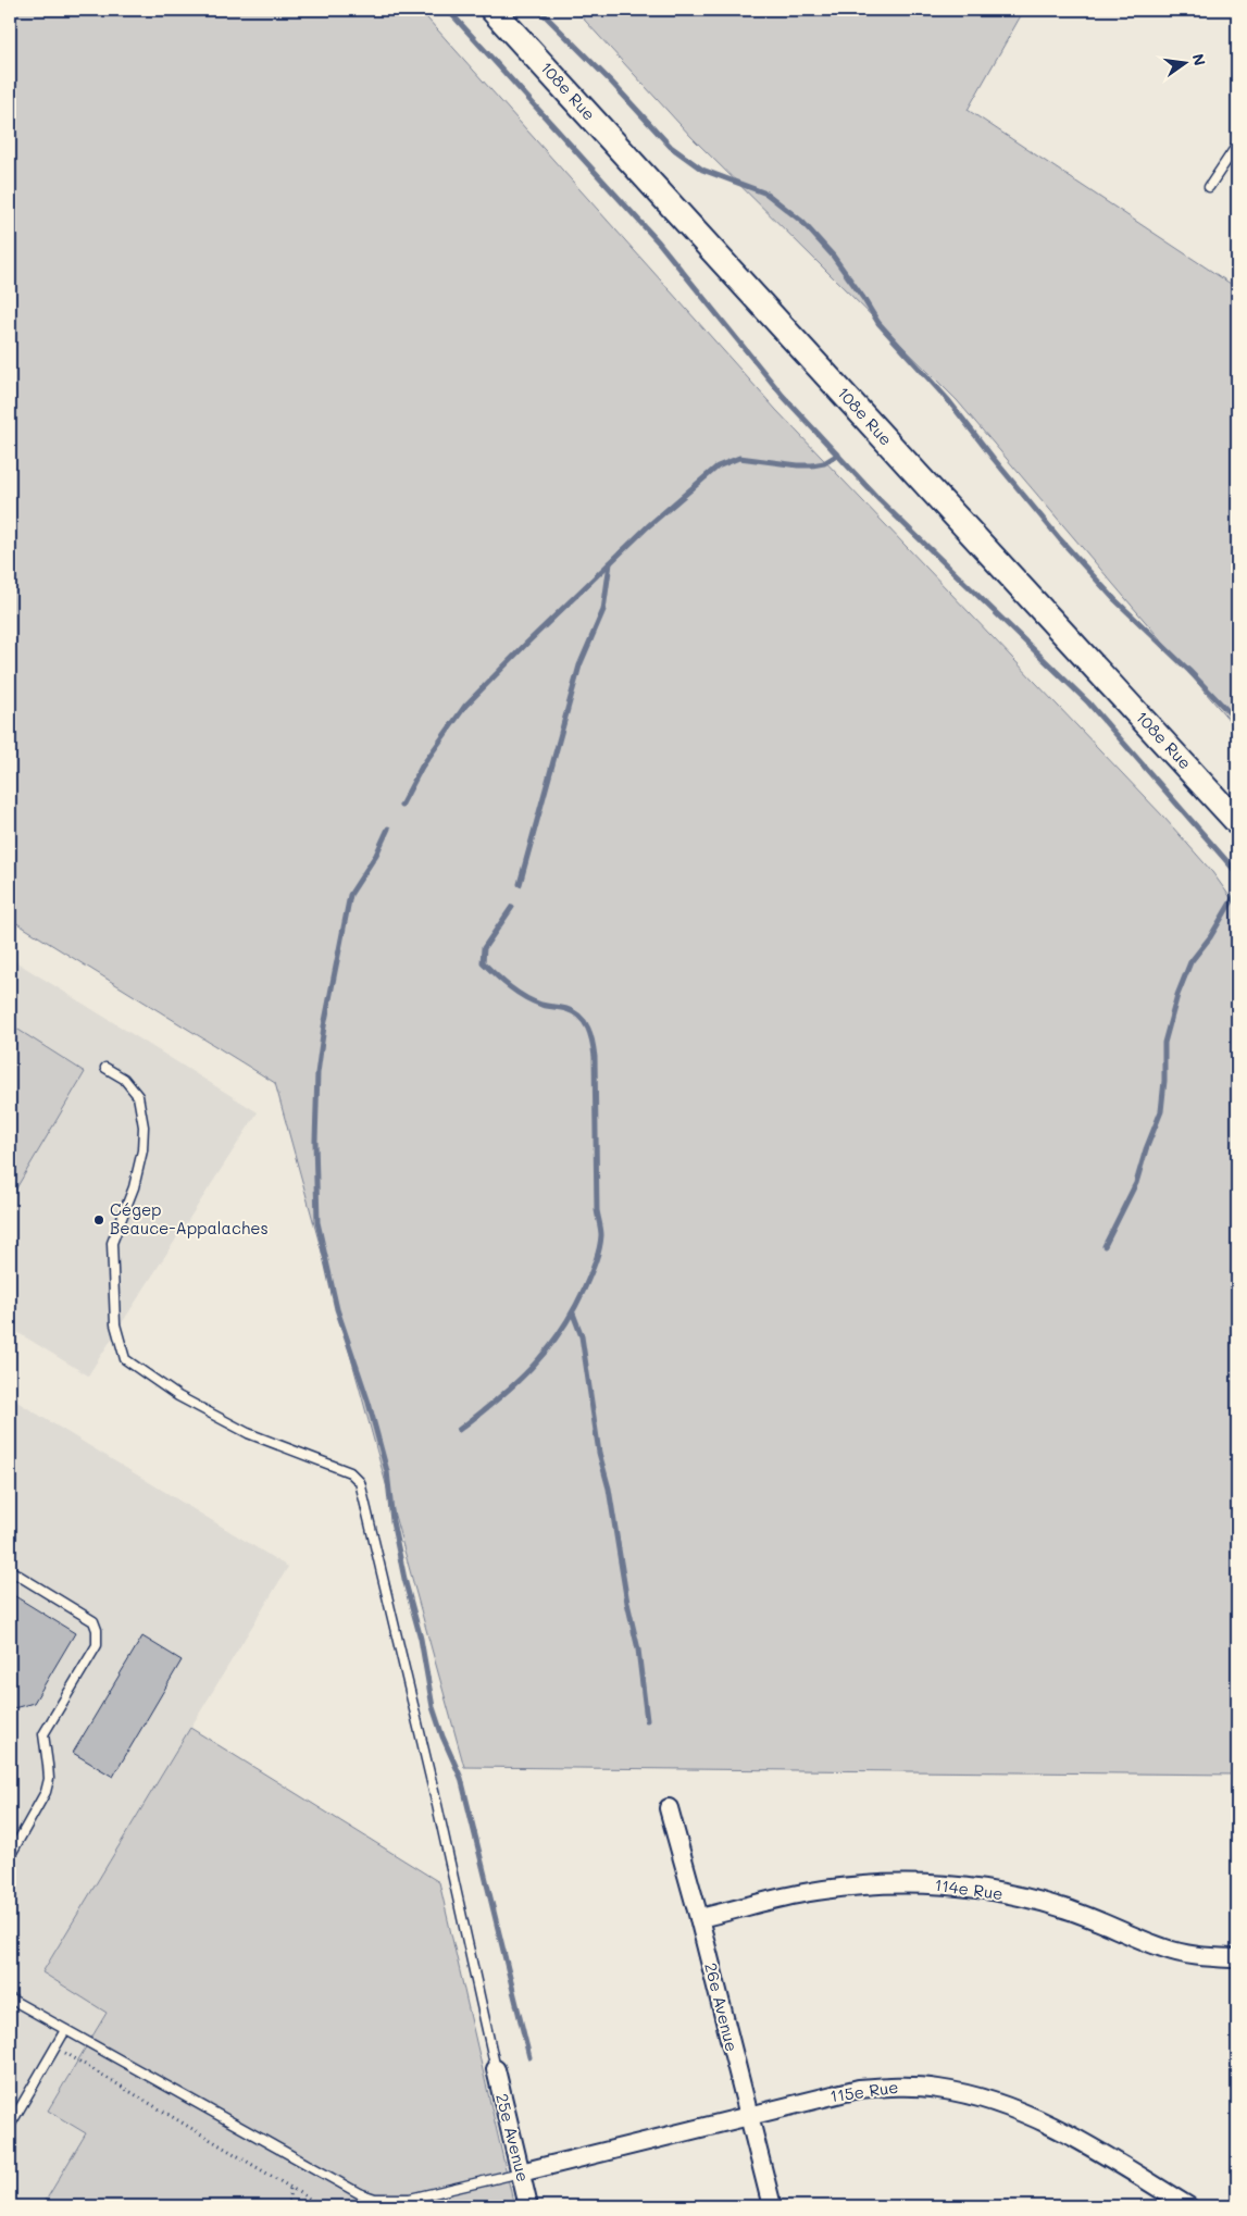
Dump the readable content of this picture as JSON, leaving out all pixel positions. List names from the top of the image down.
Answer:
{
  "streets": {
    "main road": ["108e Rue"],
    "street": [
      "114e Rue",
      "26e Avenue",
      "115e Rue",
      "25e Avenue"
    ]
  },
  "crossings": [
    ["114e Rue", "26e Avenue"],
    ["26e Avenue", "115e Rue"],
    ["115e Rue", "25e Avenue"]
  ],
  "places": ["Cégep Beauce-Appalaches"],
  "north": "right"
}
